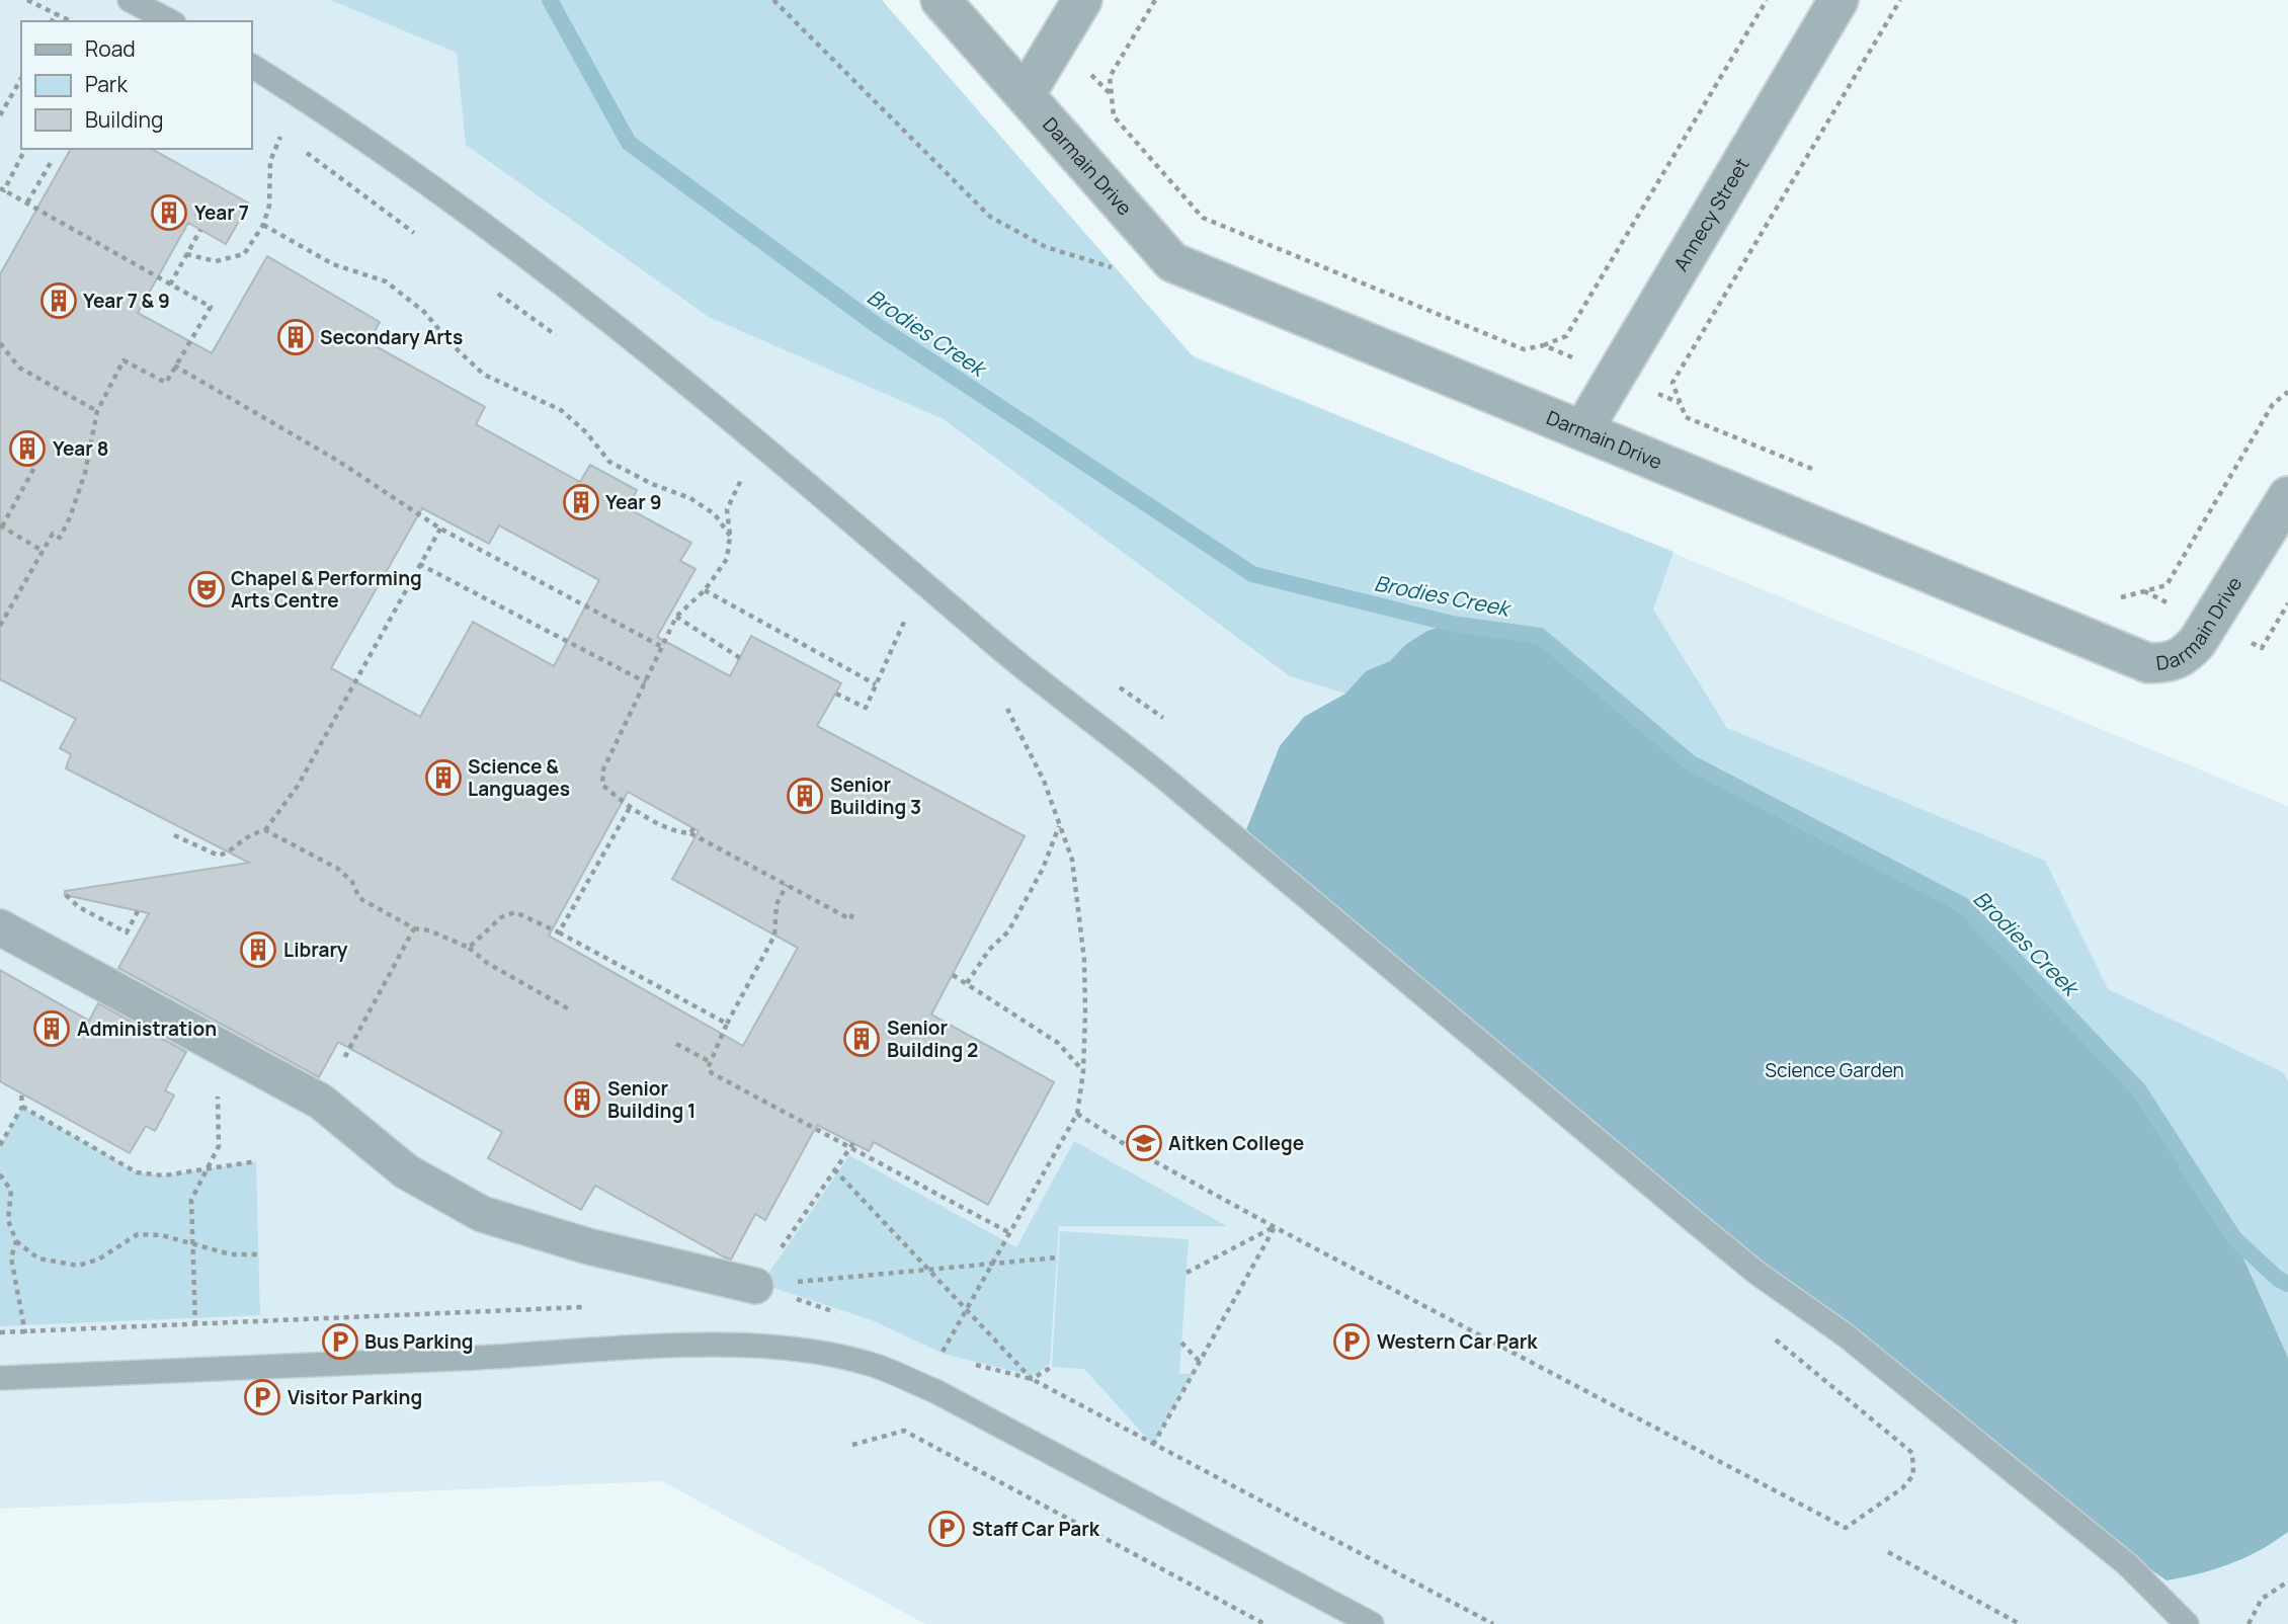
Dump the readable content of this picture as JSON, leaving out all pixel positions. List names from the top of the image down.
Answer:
{
  "streets": {
    "street": ["Darmain Drive", "Annecy Street"]
  },
  "crossings": [
    ["Darmain Drive", "Annecy Street"]
  ],
  "water": ["Brodies Creek"],
  "parks": ["Science Garden"],
  "places": {
    "building": [
      "Year 7",
      "Year 7 & 9",
      "Secondary Arts",
      "Year 8",
      "Year 9",
      "Science & Languages",
      "Senior Building 3",
      "Library",
      "Administration",
      "Senior Building 2",
      "Senior Building 1"
    ],
    "theatre": ["Chapel & Performing Arts Centre"],
    "school or university": ["Aitken College"],
    "parking": [
      "Bus Parking",
      "Western Car Park",
      "Visitor Parking",
      "Staff Car Park"
    ]
  },
  "legend": ["Road", "Park", "Building"]
}
